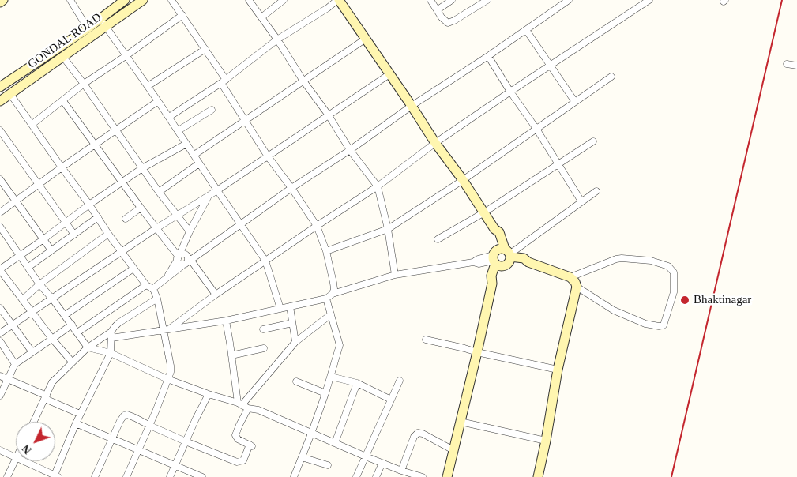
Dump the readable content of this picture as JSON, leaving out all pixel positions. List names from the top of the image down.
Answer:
{
  "streets": {
    "main road": ["GONDAL ROAD"]
  },
  "places": ["Bhaktinagar"],
  "north": "bottom left"
}
